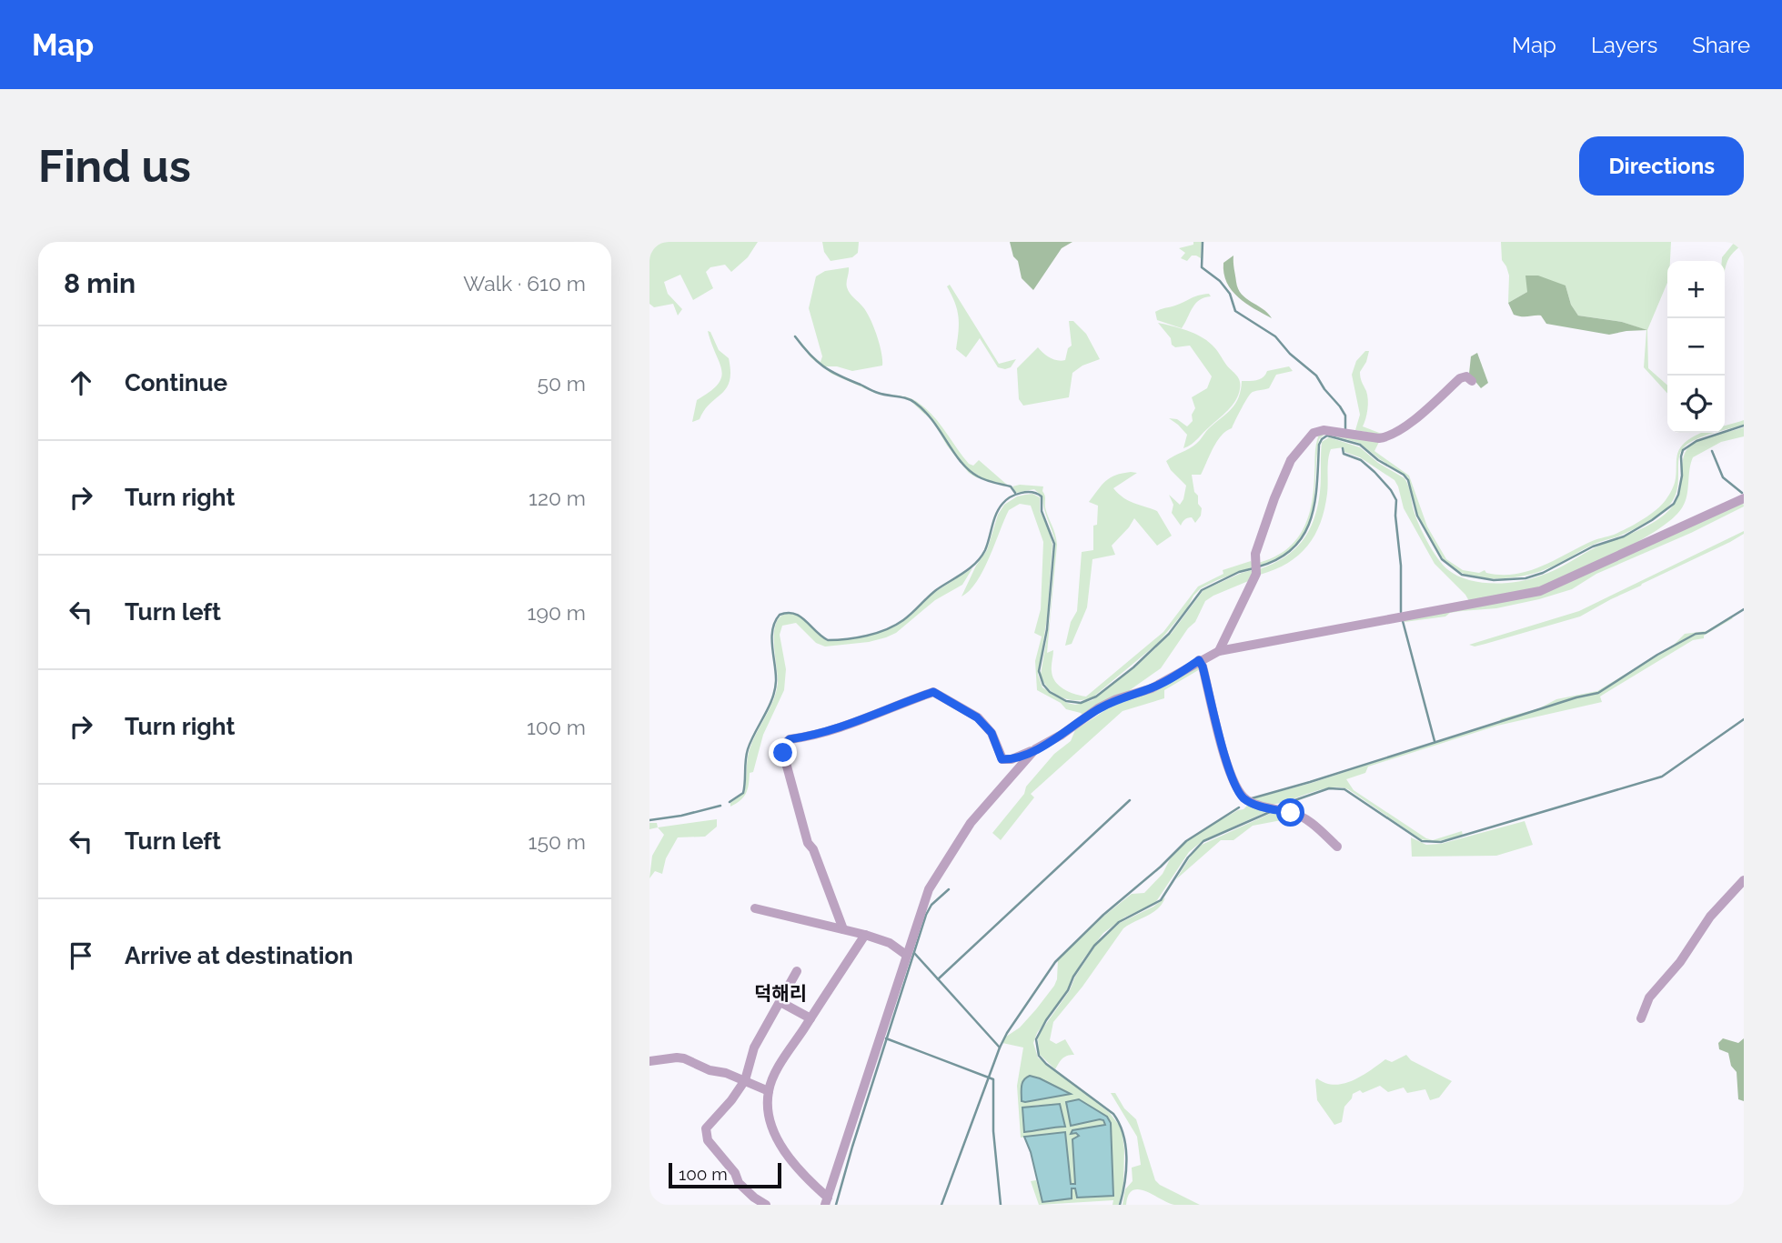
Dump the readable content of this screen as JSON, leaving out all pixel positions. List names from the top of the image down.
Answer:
{
  "districts": ["덕해리"],
  "scale_bar": "100 m",
  "page": {
    "header": "Map",
    "nav": ["Map", "Layers", "Share"],
    "buttons": "Directions",
    "title": "Find us",
    "heading": ["8 min", "Walk · 610 m"],
    "map_buttons": ["+", "−"],
    "list": [
      ["Continue", "50 m"],
      ["Turn right", "120 m"],
      ["Turn left", "190 m"],
      ["Turn right", "100 m"],
      ["Turn left", "150 m"],
      "Arrive at destination"
    ],
    "scale": "100 m"
  }
}
